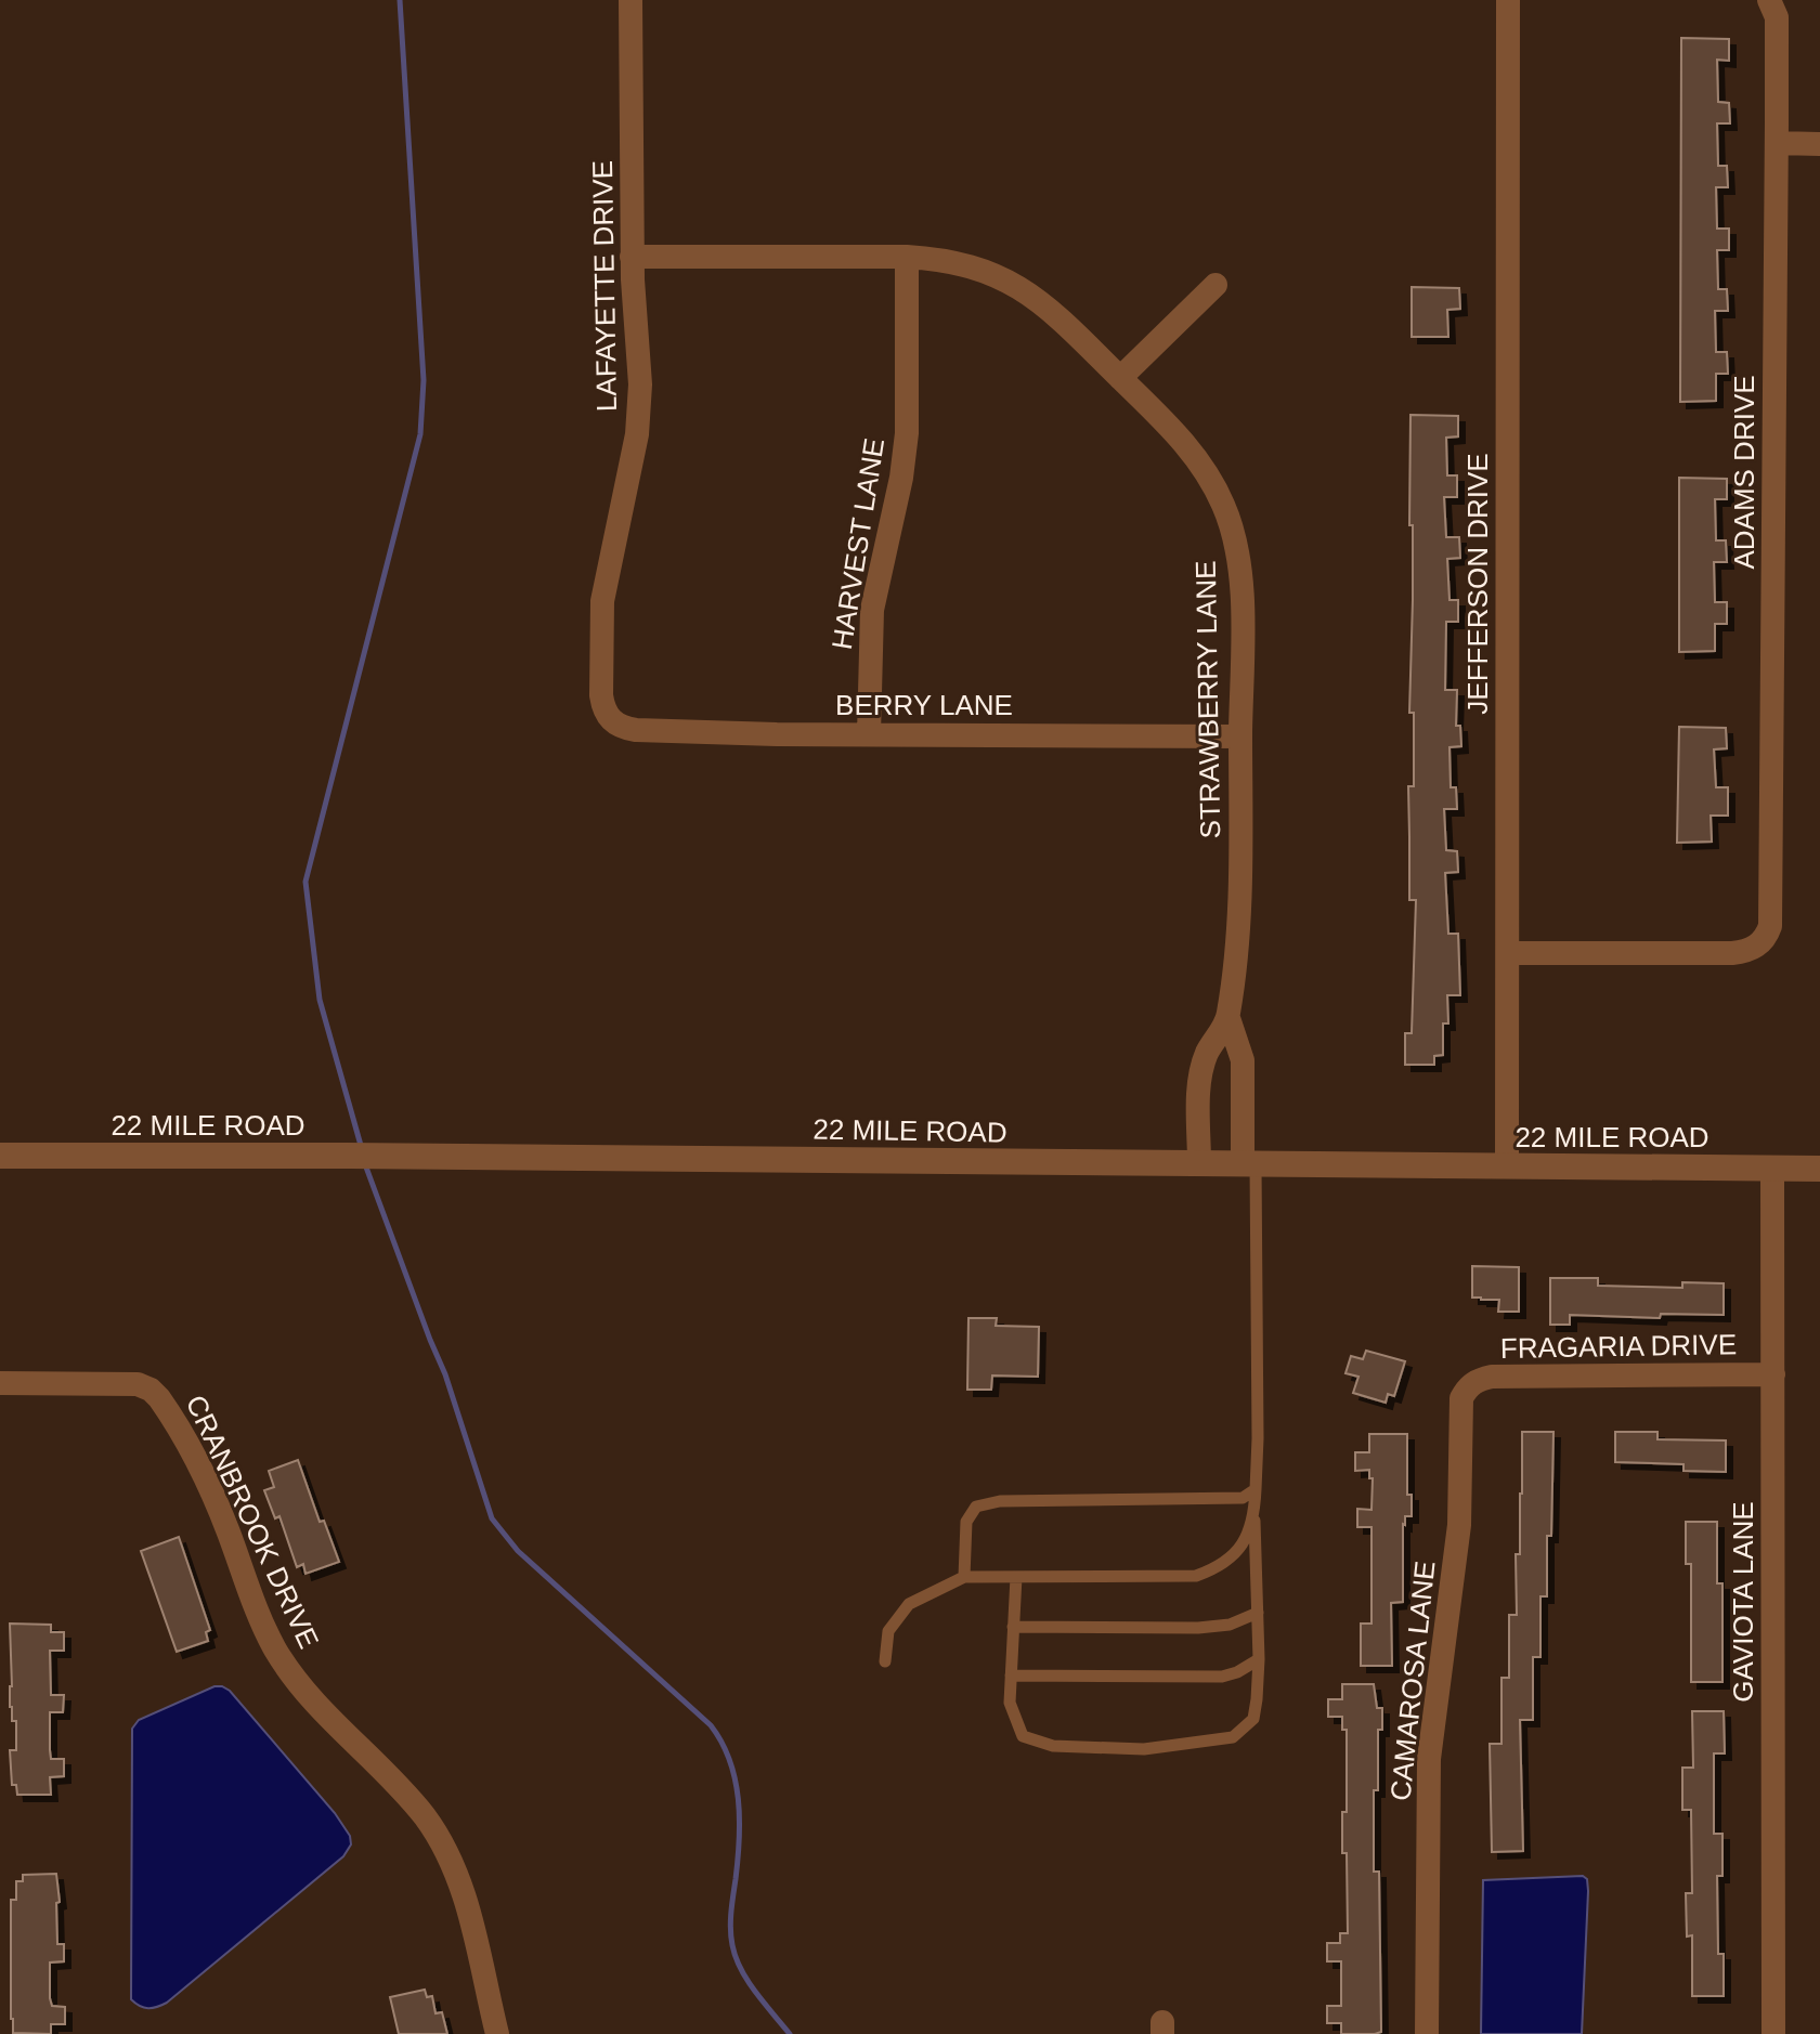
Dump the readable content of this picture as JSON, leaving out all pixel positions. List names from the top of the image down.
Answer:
{
  "streets": {
    "street": [
      "LAFAYETTE DRIVE",
      "ADAMS DRIVE",
      "HARVEST LANE",
      "JEFFERSON DRIVE",
      "STRAWBERRY LANE",
      "BERRY LANE",
      "22 MILE ROAD",
      "FRAGARIA DRIVE",
      "CRANBROOK DRIVE",
      "GAVIOTA LANE",
      "CAMAROSA LANE"
    ]
  },
  "crossings": [
    ["LAFAYETTE DRIVE", "STRAWBERRY LANE"],
    ["LAFAYETTE DRIVE", "BERRY LANE"],
    ["ADAMS DRIVE", "JEFFERSON DRIVE"],
    ["HARVEST LANE", "STRAWBERRY LANE"],
    ["HARVEST LANE", "BERRY LANE"],
    ["JEFFERSON DRIVE", "22 MILE ROAD"],
    ["STRAWBERRY LANE", "BERRY LANE"],
    ["STRAWBERRY LANE", "22 MILE ROAD"],
    ["22 MILE ROAD", "GAVIOTA LANE"],
    ["FRAGARIA DRIVE", "GAVIOTA LANE"],
    ["FRAGARIA DRIVE", "CAMAROSA LANE"]
  ]
}
